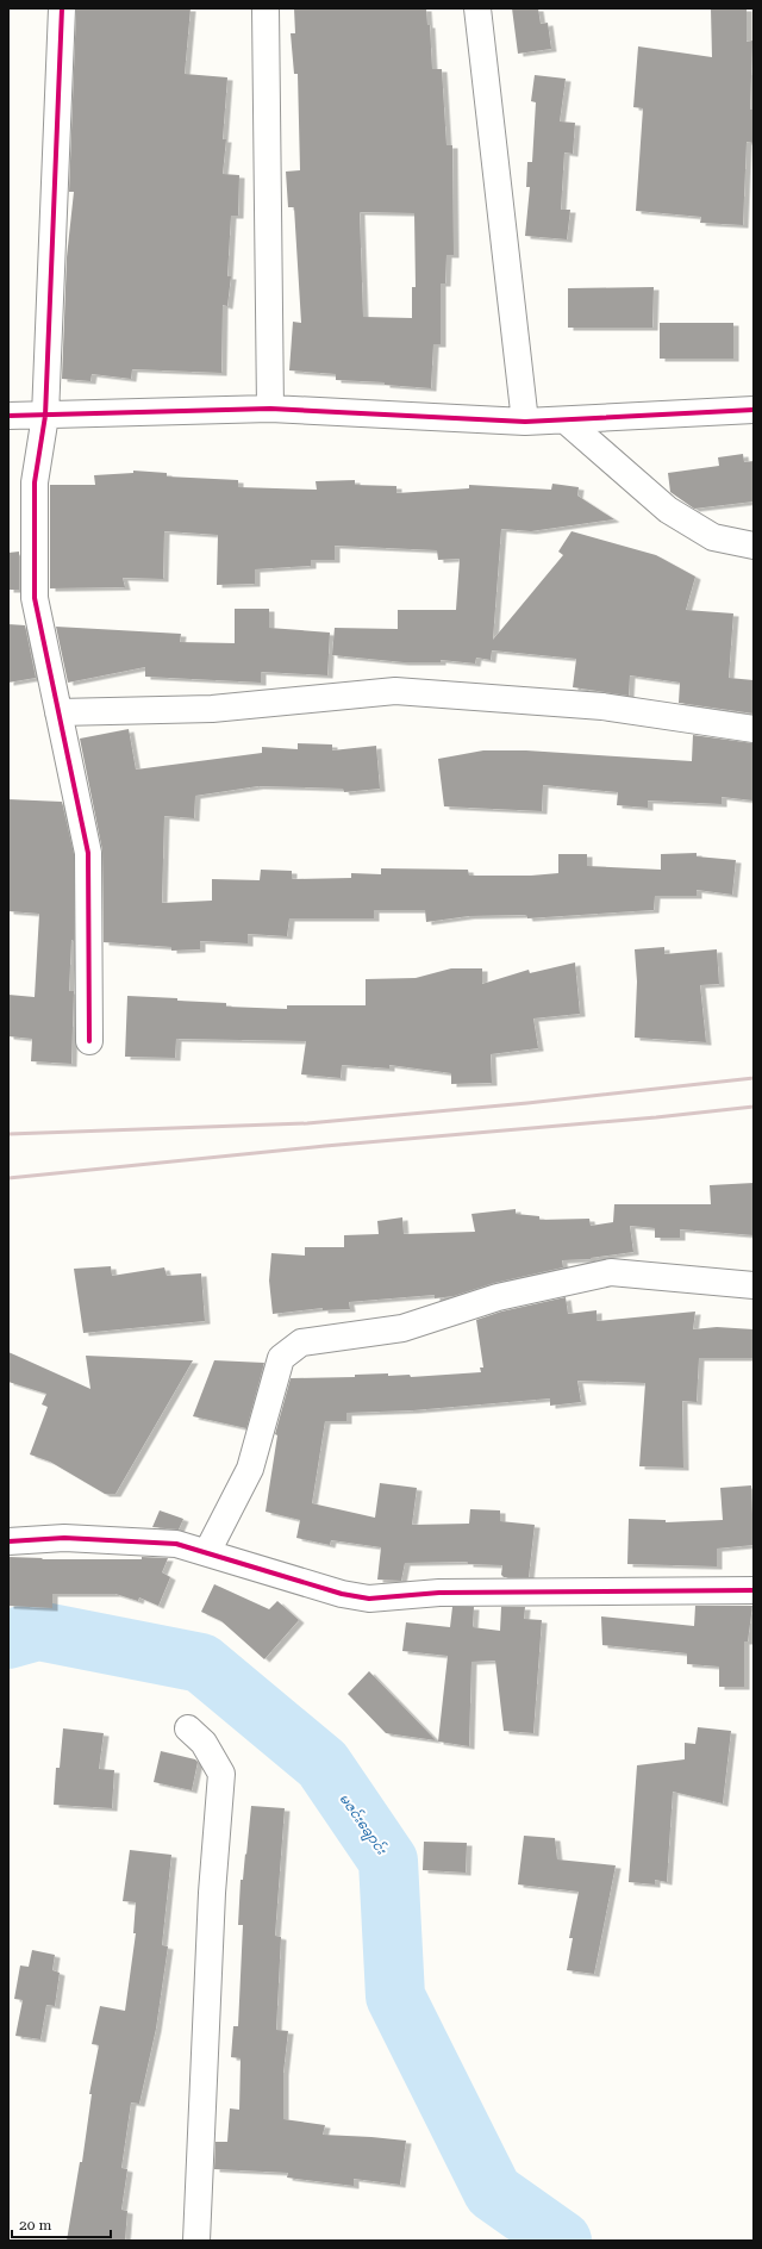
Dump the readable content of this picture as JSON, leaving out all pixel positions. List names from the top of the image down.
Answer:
{
  "water": ["မဇင်းချောင်း"],
  "scale_bar": "20 m"
}
